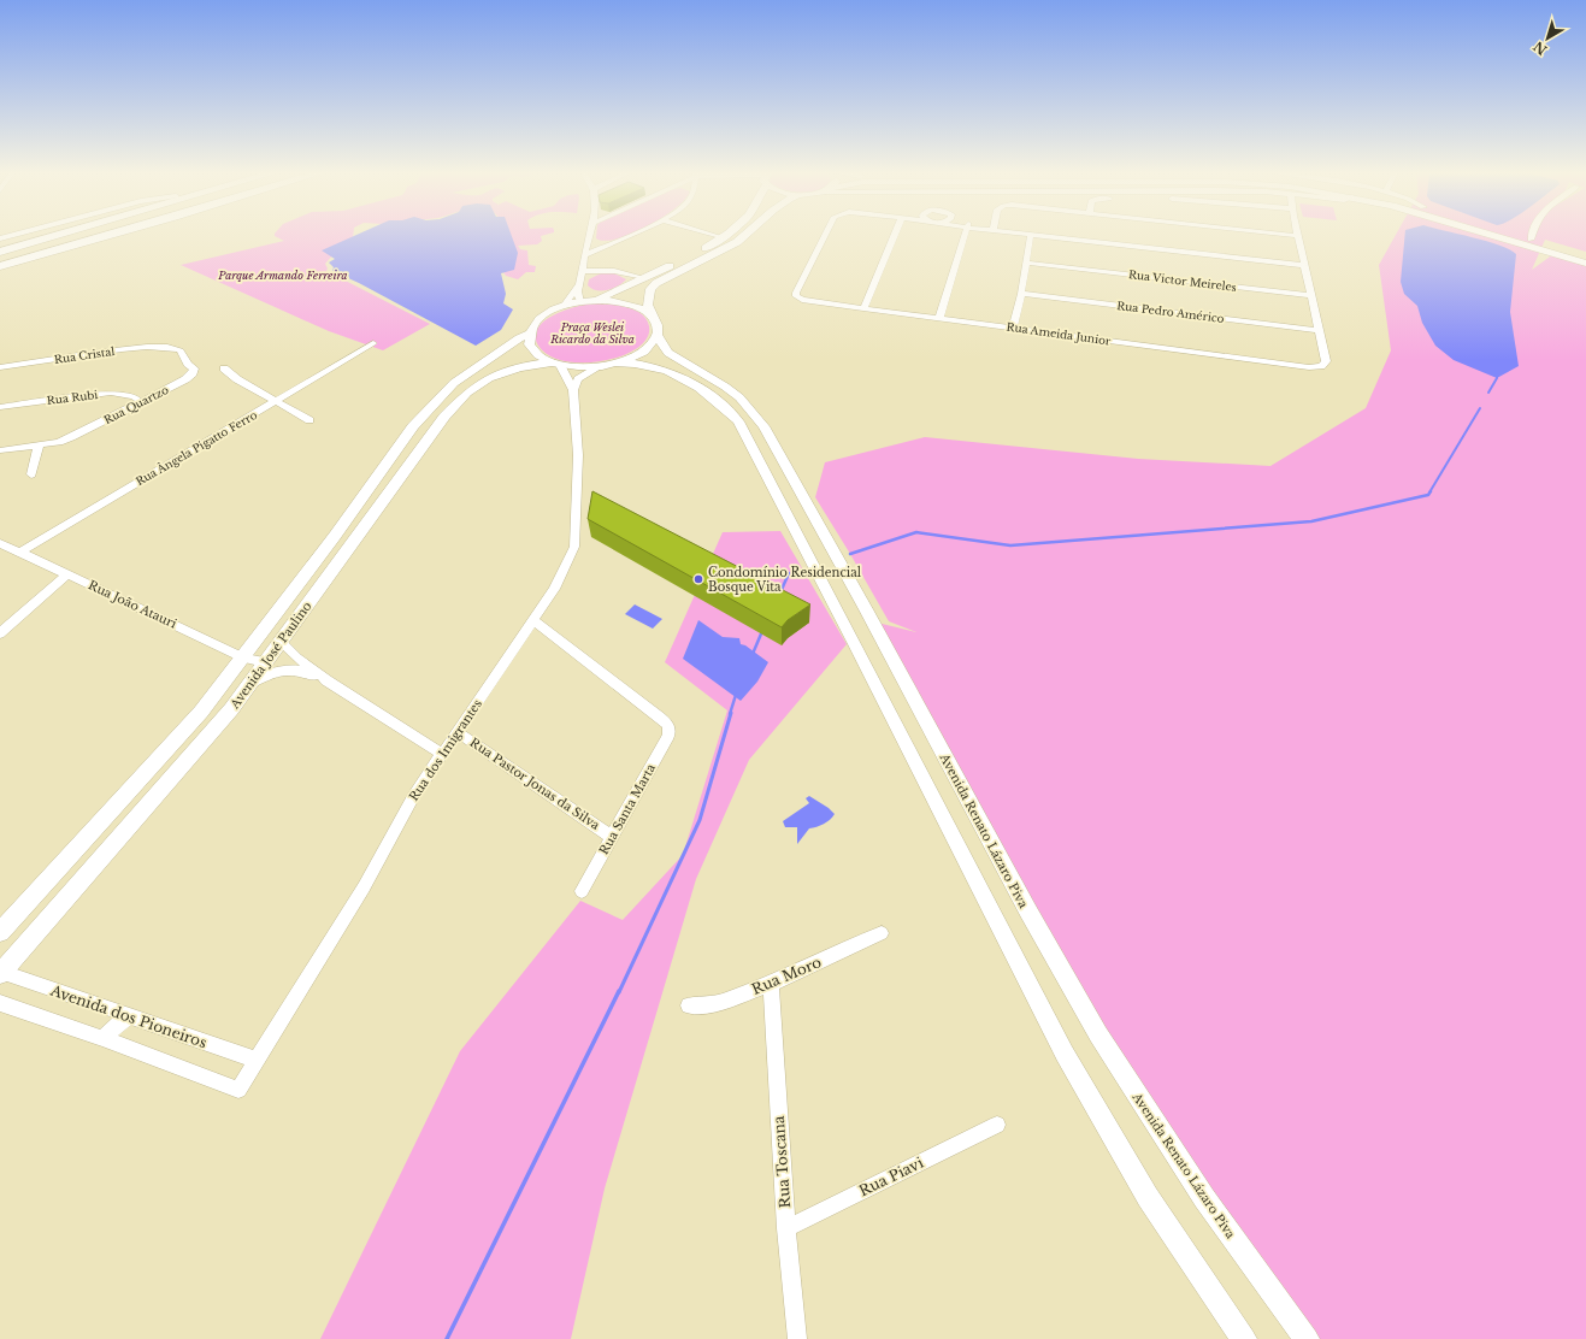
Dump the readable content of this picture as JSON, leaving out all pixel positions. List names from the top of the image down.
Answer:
{
  "streets": {
    "main road": ["Avenida José Paulino", "Avenida Renato Lázaro Piva"],
    "street": [
      "Rua Victor Meireles",
      "Rua Pedro Américo",
      "Rua Ameida Junior",
      "Rua Cristal",
      "Rua Rubi",
      "Rua Quartzo",
      "Rua Ângela Pigatto Ferro",
      "Rua João Atauri",
      "Rua dos Imigrantes",
      "Rua Pastor Jonas da Silva",
      "Rua Santa Marta",
      "Rua Moro",
      "Avenida dos Pioneiros",
      "Rua Toscana",
      "Rua Piavi"
    ]
  },
  "crossings": [
    ["Rua Pedro Américo", "Rua Ameida Junior"],
    ["Rua Cristal", "Rua Quartzo"],
    ["Rua Rubi", "Rua Quartzo"],
    ["Rua Ângela Pigatto Ferro", "Rua João Atauri"],
    ["Rua João Atauri", "Avenida José Paulino"],
    ["Avenida José Paulino", "Rua dos Imigrantes"],
    ["Avenida José Paulino", "Avenida dos Pioneiros"],
    ["Rua dos Imigrantes", "Rua Pastor Jonas da Silva"],
    ["Rua dos Imigrantes", "Rua Santa Marta"],
    ["Rua dos Imigrantes", "Avenida dos Pioneiros"],
    ["Rua Pastor Jonas da Silva", "Rua Santa Marta"],
    ["Rua Moro", "Rua Toscana"],
    ["Rua Toscana", "Rua Piavi"]
  ],
  "parks": ["Parque Armando Ferreira", "Praça Weslei Ricardo da Silva"],
  "places": ["Condomínio Residencial Bosque Vita"],
  "north": "bottom left"
}
